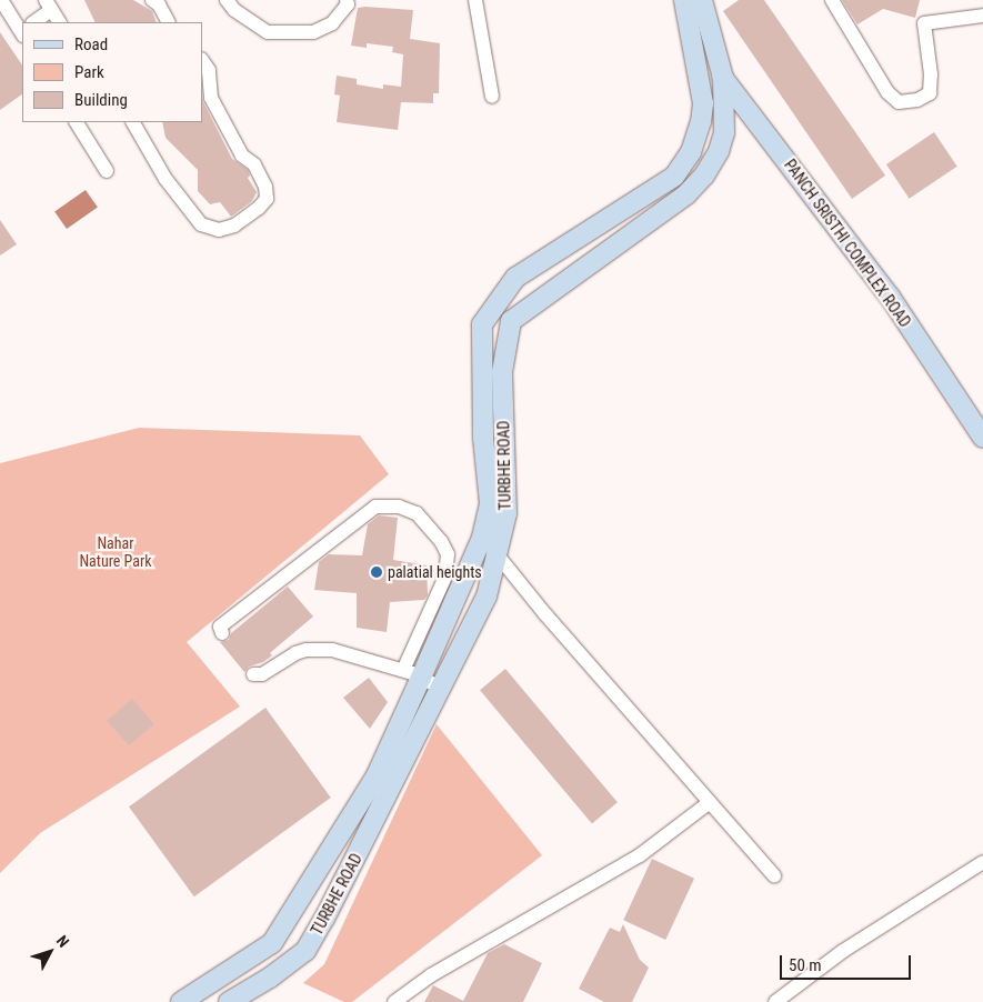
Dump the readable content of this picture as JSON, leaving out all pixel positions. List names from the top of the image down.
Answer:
{
  "streets": {
    "street": ["PANCH SRISTHI COMPLEX ROAD", "TURBHE ROAD"]
  },
  "crossings": [
    ["PANCH SRISTHI COMPLEX ROAD", "TURBHE ROAD"]
  ],
  "parks": ["Nahar Nature Park"],
  "places": ["palatial heights"],
  "legend": ["Road", "Park", "Building"],
  "scale_bar": "50 m",
  "north": "top right"
}
